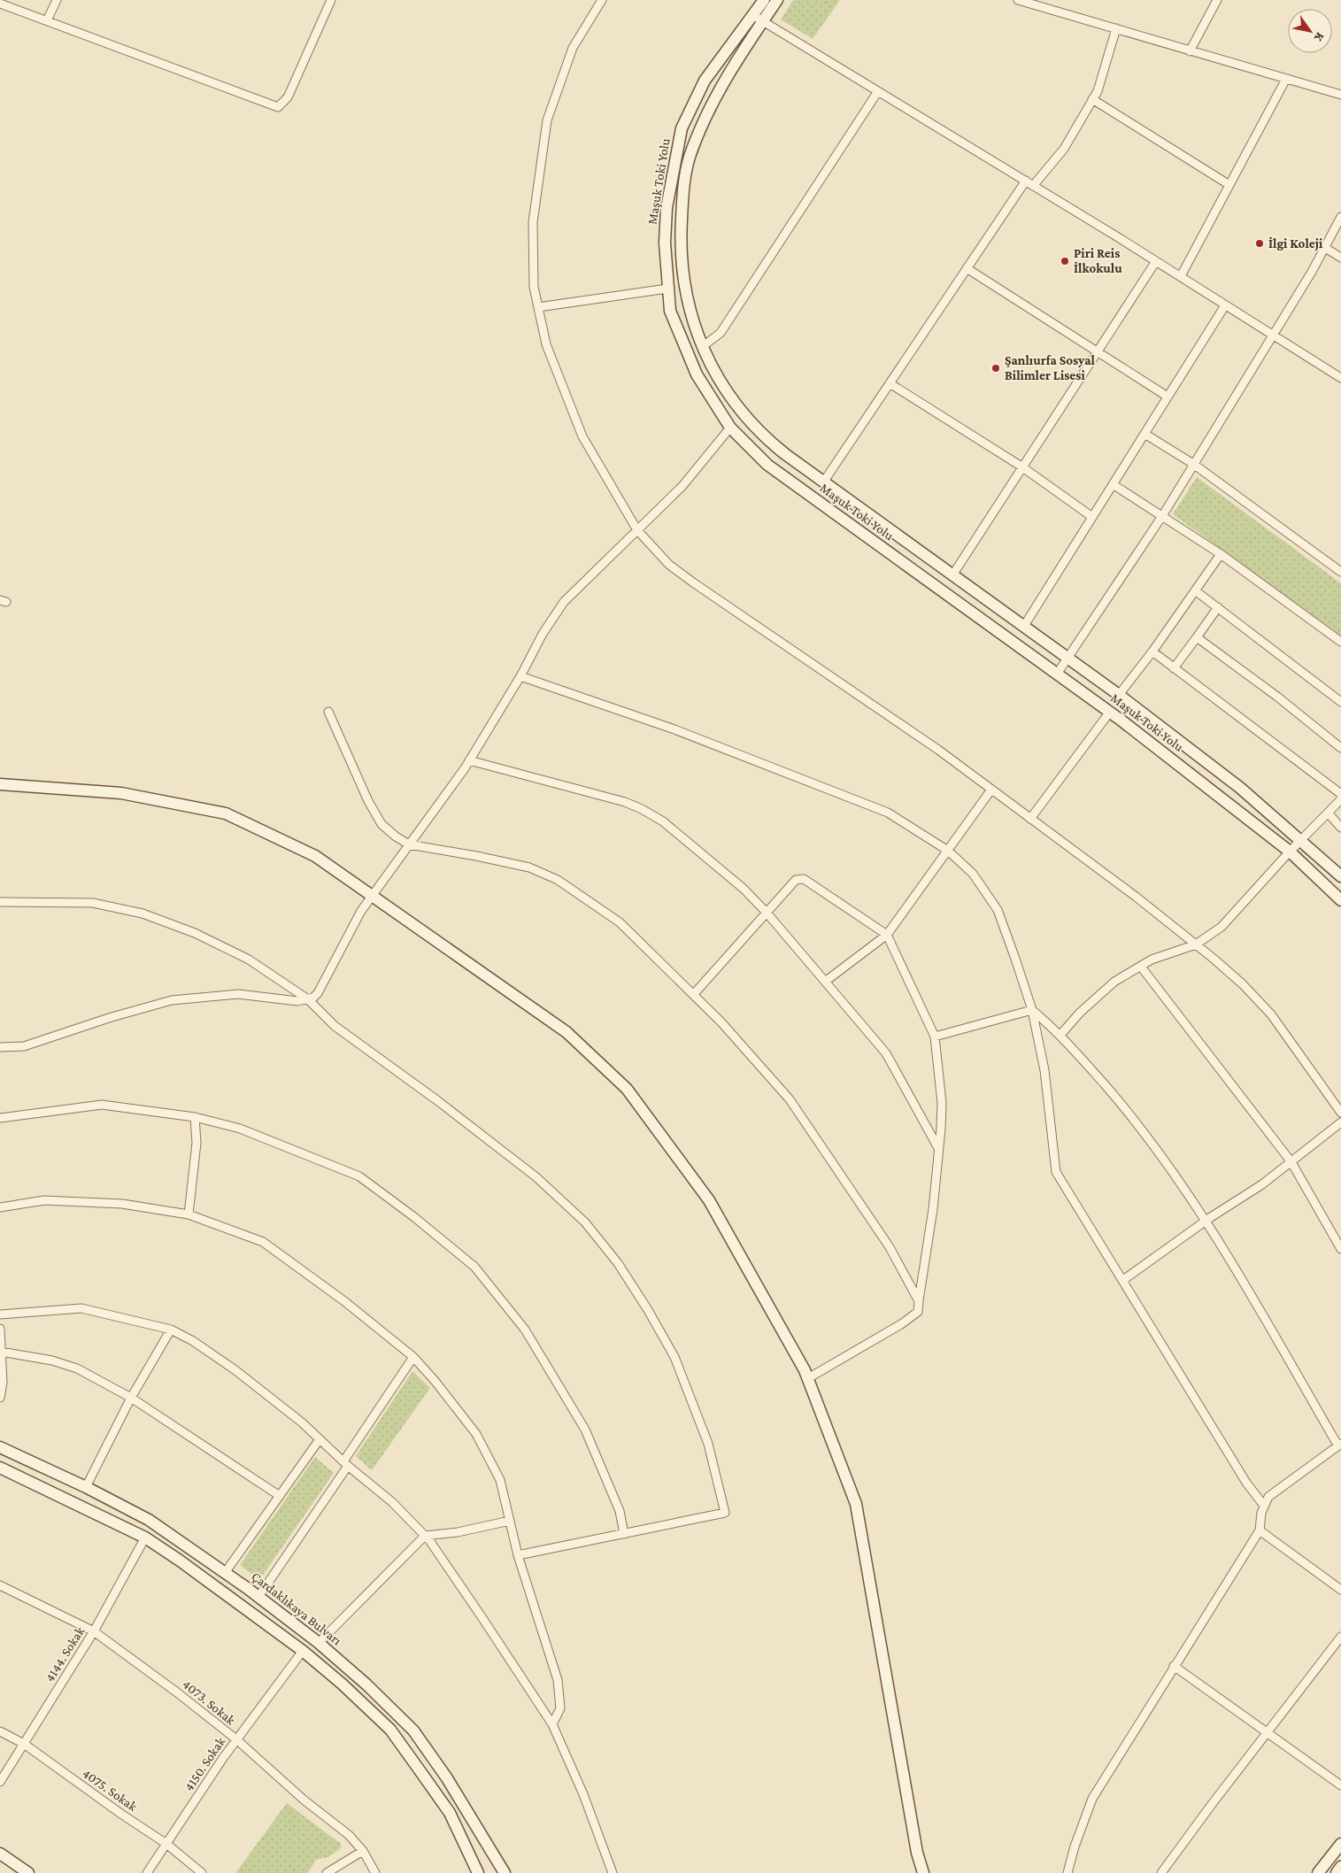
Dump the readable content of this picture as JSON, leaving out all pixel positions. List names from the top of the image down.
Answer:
{
  "streets": {
    "main road": ["Maşuk Toki Yolu", "Çardaklıkaya Bulvarı"],
    "street": [
      "4144. Sokak",
      "4073. Sokak",
      "4150. Sokak",
      "4075. Sokak"
    ]
  },
  "crossings": [
    ["4144. Sokak", "4073. Sokak"],
    ["4144. Sokak", "4075. Sokak"],
    ["4073. Sokak", "4150. Sokak"],
    ["4150. Sokak", "4075. Sokak"]
  ],
  "places": ["İlgi Koleji", "Piri Reis İlkokulu", "Şanlıurfa Sosyal Bilimler Lisesi"],
  "north": "bottom right"
}
